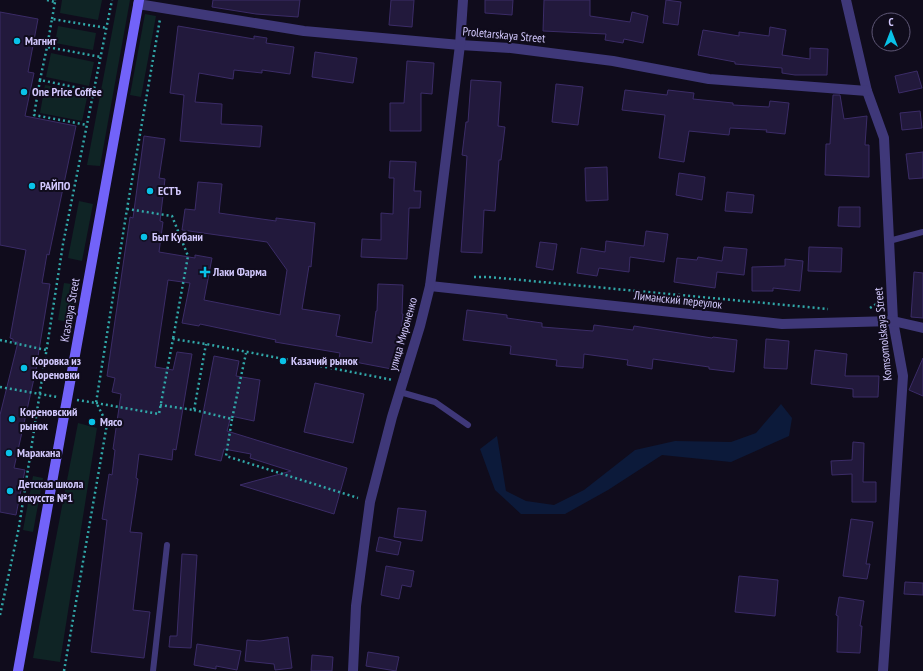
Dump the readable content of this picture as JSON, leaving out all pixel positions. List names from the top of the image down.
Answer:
{
  "streets": {
    "main road": ["Krasnaya Street"],
    "street": [
      "Proletarskaya Street",
      "Лиманский переулок",
      "улица Мироненко",
      "Komsomolskaya Street"
    ]
  },
  "crossings": [
    ["Proletarskaya Street", "Krasnaya Street"],
    ["Proletarskaya Street", "улица Мироненко"],
    ["Proletarskaya Street", "Komsomolskaya Street"],
    ["Лиманский переулок", "улица Мироненко"],
    ["Лиманский переулок", "Komsomolskaya Street"]
  ],
  "places": {
    "other": [
      "Магнит",
      "One Price Coffee",
      "РАЙПО",
      "ЕСТЪ",
      "Быт Кубани",
      "Казачий рынок",
      "Коровка из Кореновки",
      "Кореновский рынок",
      "Мясо",
      "Маракана",
      "Детская школа искусств №1"
    ],
    "health": ["Лаки Фарма"]
  },
  "north": "top"
}
